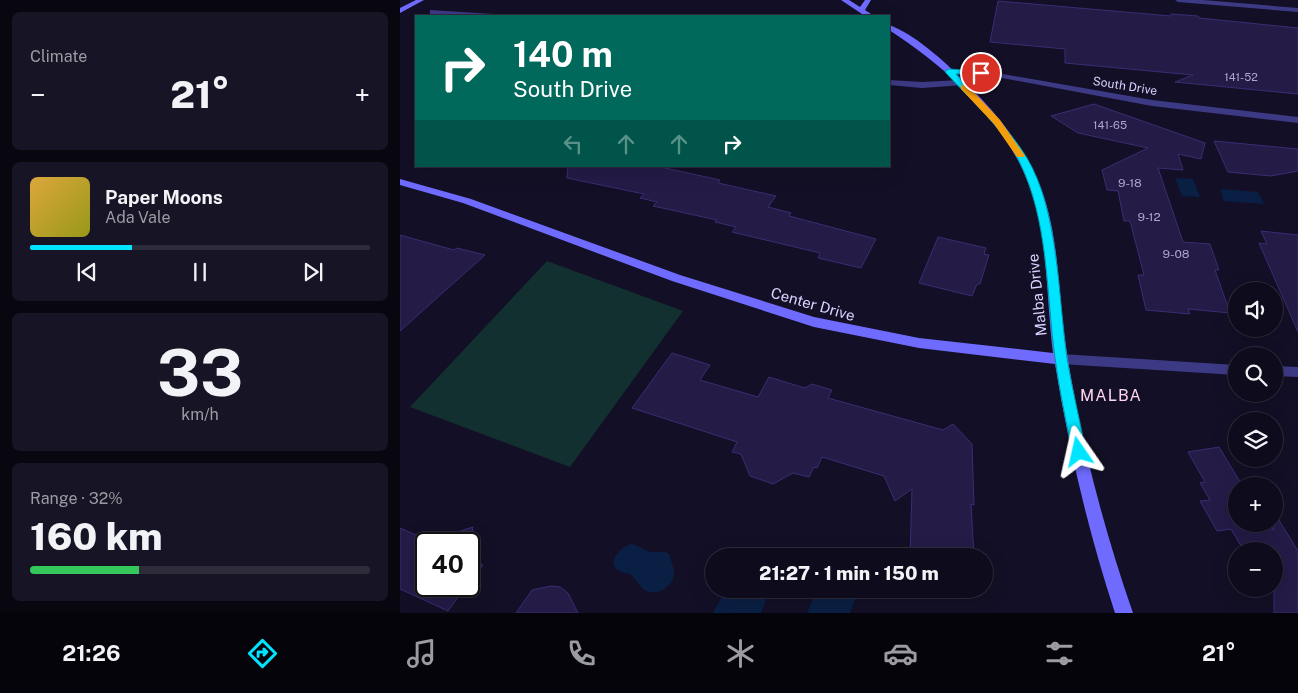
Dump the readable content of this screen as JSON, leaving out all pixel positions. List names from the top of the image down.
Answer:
{
  "streets": {
    "street": ["South Drive", "Malba Drive", "Center Drive"]
  },
  "crossings": [
    ["South Drive", "Malba Drive"],
    ["Malba Drive", "Center Drive"]
  ],
  "districts": ["MALBA"],
  "house_numbers": [
    "141-52",
    "141-65",
    "9-18",
    "9-12",
    "9-08"
  ],
  "page": {
    "tile": [
      "Climate",
      ["33", "km/h"],
      ["Range · 32%", "160 km"]
    ],
    "turn": ["140 m", "South Drive"],
    "heat": ["−", "21°", "+"],
    "song": ["Paper Moons", "Ada Vale"],
    "map_buttons": ["+", "−"],
    "limit": "40",
    "trip": "21:27 · 1 min · 150 m",
    "tabs": ["21:26", "21°"]
  }
}
